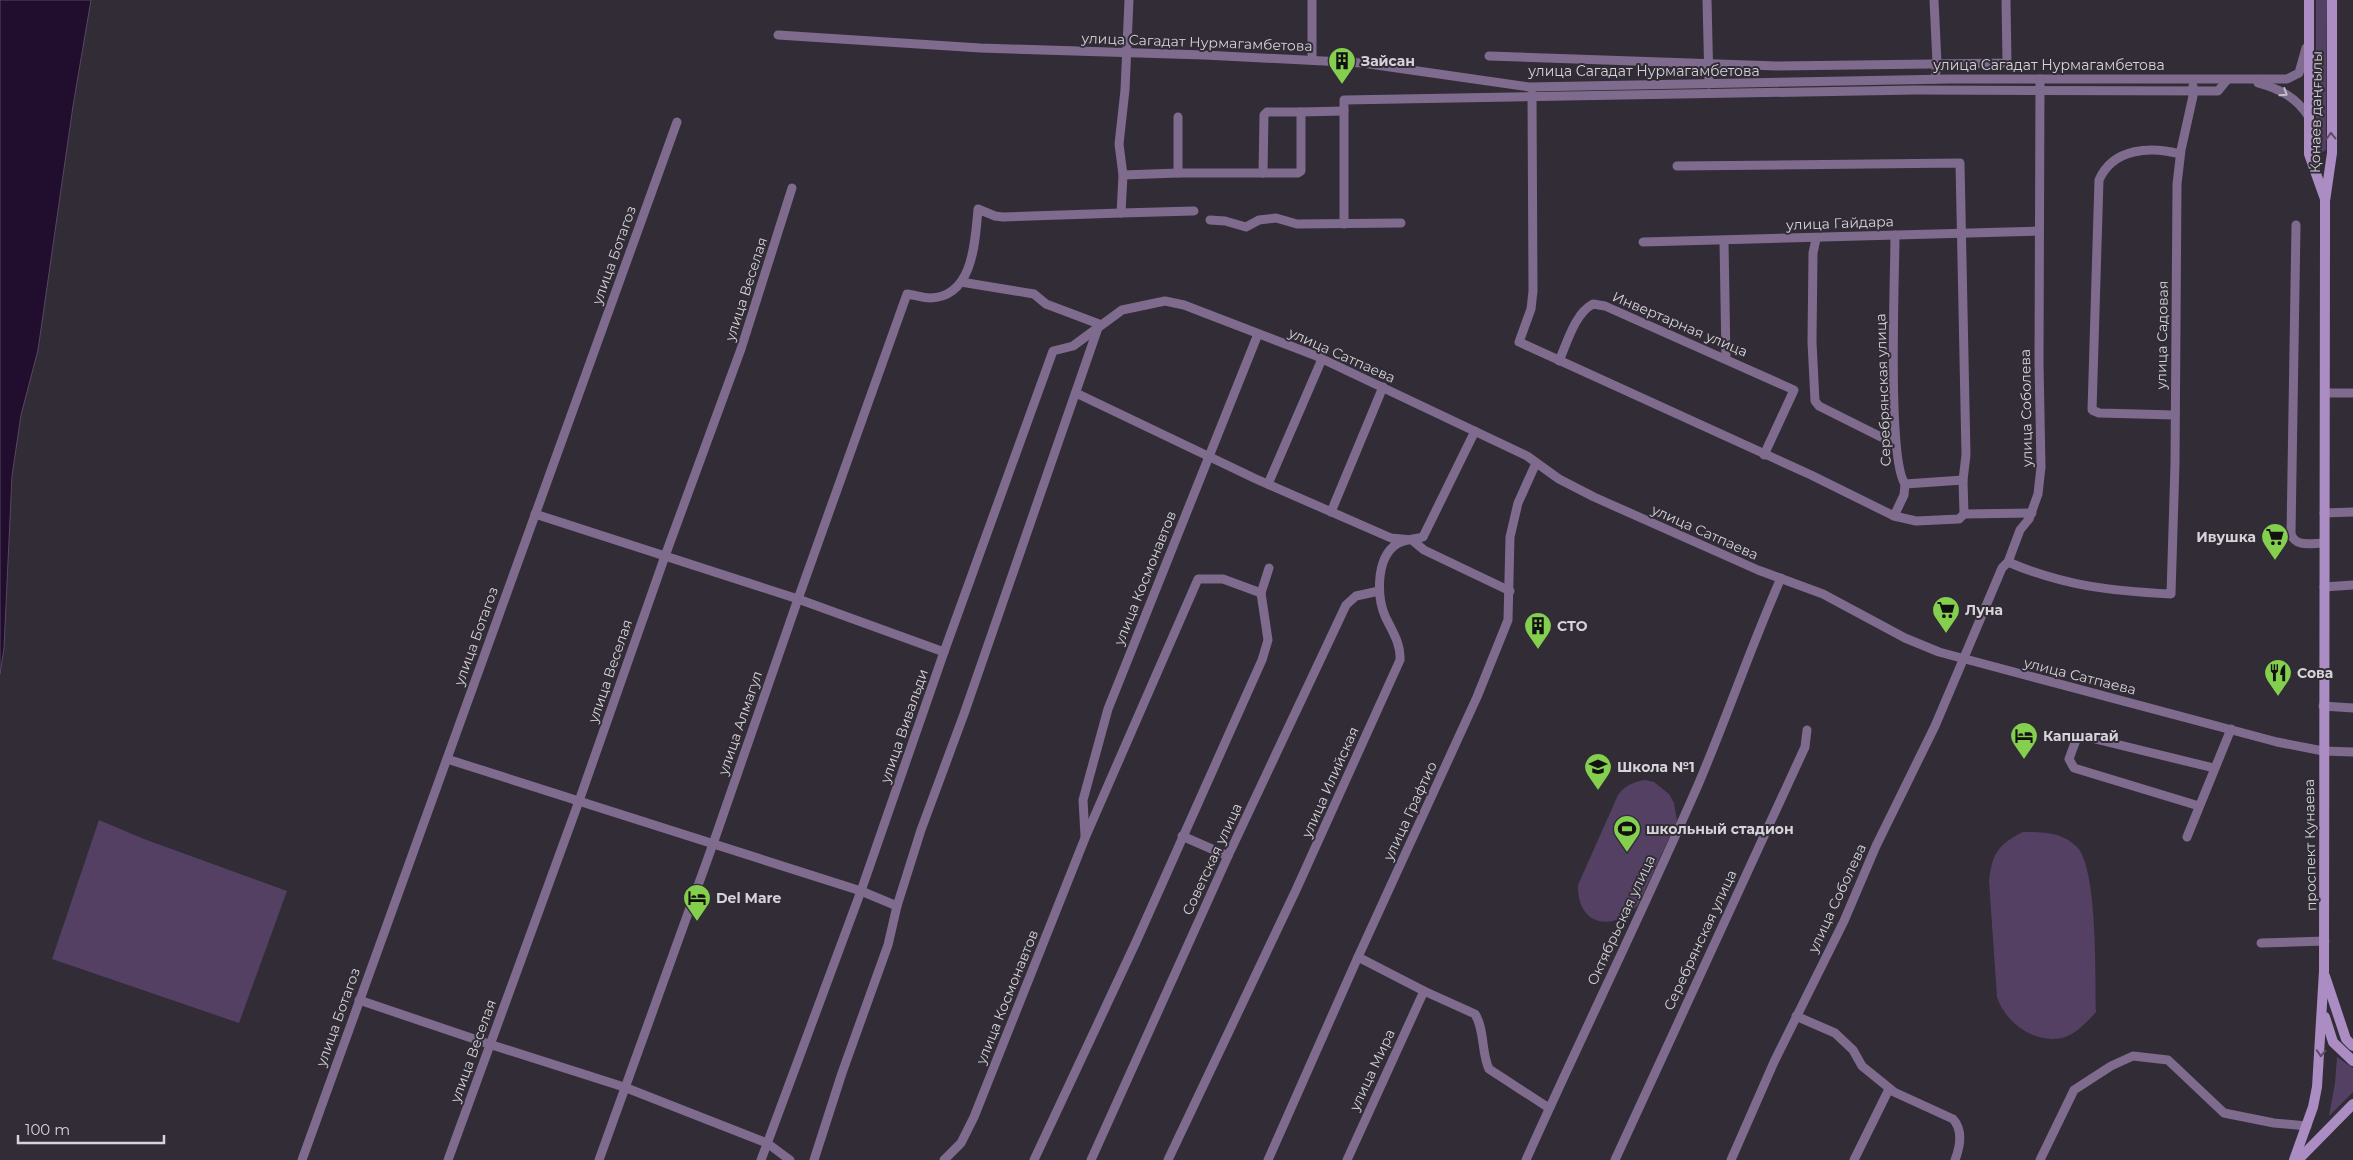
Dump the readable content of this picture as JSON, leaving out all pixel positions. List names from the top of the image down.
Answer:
{
  "streets": {
    "main road": ["Қонаев даңғылы", "проспект Кунаева"],
    "street": [
      "улица Сагадат Нурмагамбетова",
      "улица Гайдара",
      "улица Ботагоз",
      "улица Веселая",
      "Инвертарная улица",
      "улица Садовая",
      "улица Сатпаева",
      "Серебрянская улица",
      "улица Соболева",
      "улица Космонавтов",
      "улица Алмагул",
      "улица Вивальди",
      "улица Илийская",
      "улица Графтио",
      "Советская улица",
      "Октябрьская улица",
      "улица Мира"
    ]
  },
  "crossings": [
    ["улица Сагадат Нурмагамбетова", "Қонаев даңғылы"],
    ["улица Сагадат Нурмагамбетова", "улица Садовая"],
    ["улица Сагадат Нурмагамбетова", "улица Соболева"],
    ["улица Гайдара", "Серебрянская улица"],
    ["улица Гайдара", "улица Соболева"],
    ["улица Садовая", "улица Соболева"],
    ["улица Сатпаева", "улица Соболева"],
    ["улица Сатпаева", "улица Космонавтов"],
    ["улица Сатпаева", "улица Вивальди"],
    ["улица Сатпаева", "улица Илийская"],
    ["улица Сатпаева", "улица Графтио"],
    ["улица Сатпаева", "проспект Кунаева"],
    ["улица Сатпаева", "Октябрьская улица"],
    ["улица Илийская", "Советская улица"]
  ],
  "places": {
    "building": ["Зайсан", "СТО"],
    "supermarket": ["Ивушка", "Луна"],
    "restaurant": ["Сова"],
    "hotel": ["Капшагай", "Del Mare"],
    "school or university": ["Школа №1"],
    "sports": ["школьный стадион"]
  },
  "scale_bar": "100 m"
}
